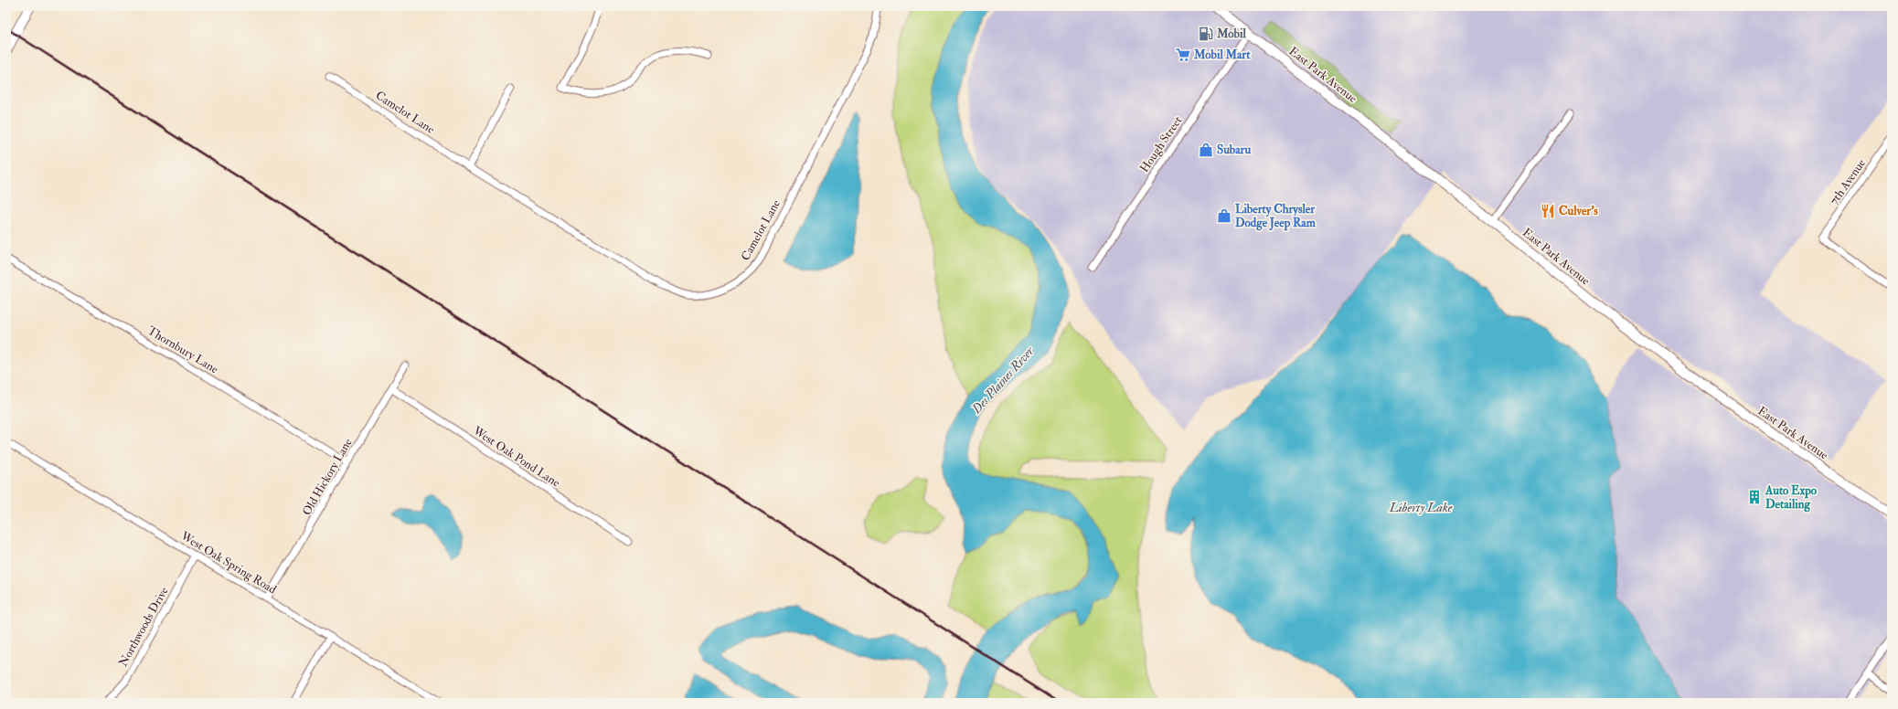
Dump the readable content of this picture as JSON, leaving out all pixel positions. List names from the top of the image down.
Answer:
{
  "streets": {
    "main road": ["East Park Avenue"],
    "street": [
      "Camelot Lane",
      "Hough Street",
      "7th Avenue",
      "Thornbury Lane",
      "West Oak Pond Lane",
      "Old Hickory Lane",
      "West Oak Spring Road",
      "Northwoods Drive"
    ]
  },
  "crossings": [
    ["East Park Avenue", "Hough Street"],
    ["Thornbury Lane", "Old Hickory Lane"],
    ["West Oak Pond Lane", "Old Hickory Lane"],
    ["Old Hickory Lane", "West Oak Spring Road"],
    ["West Oak Spring Road", "Northwoods Drive"]
  ],
  "water": ["Des Plaines River", "Liberty Lake"],
  "places": {
    "fuel station": ["Mobil"],
    "supermarket": ["Mobil Mart"],
    "shop": ["Subaru", "Liberty Chrysler Dodge Jeep Ram"],
    "restaurant": ["Culver's"],
    "building": ["Auto Expo Detailing"]
  }
}
